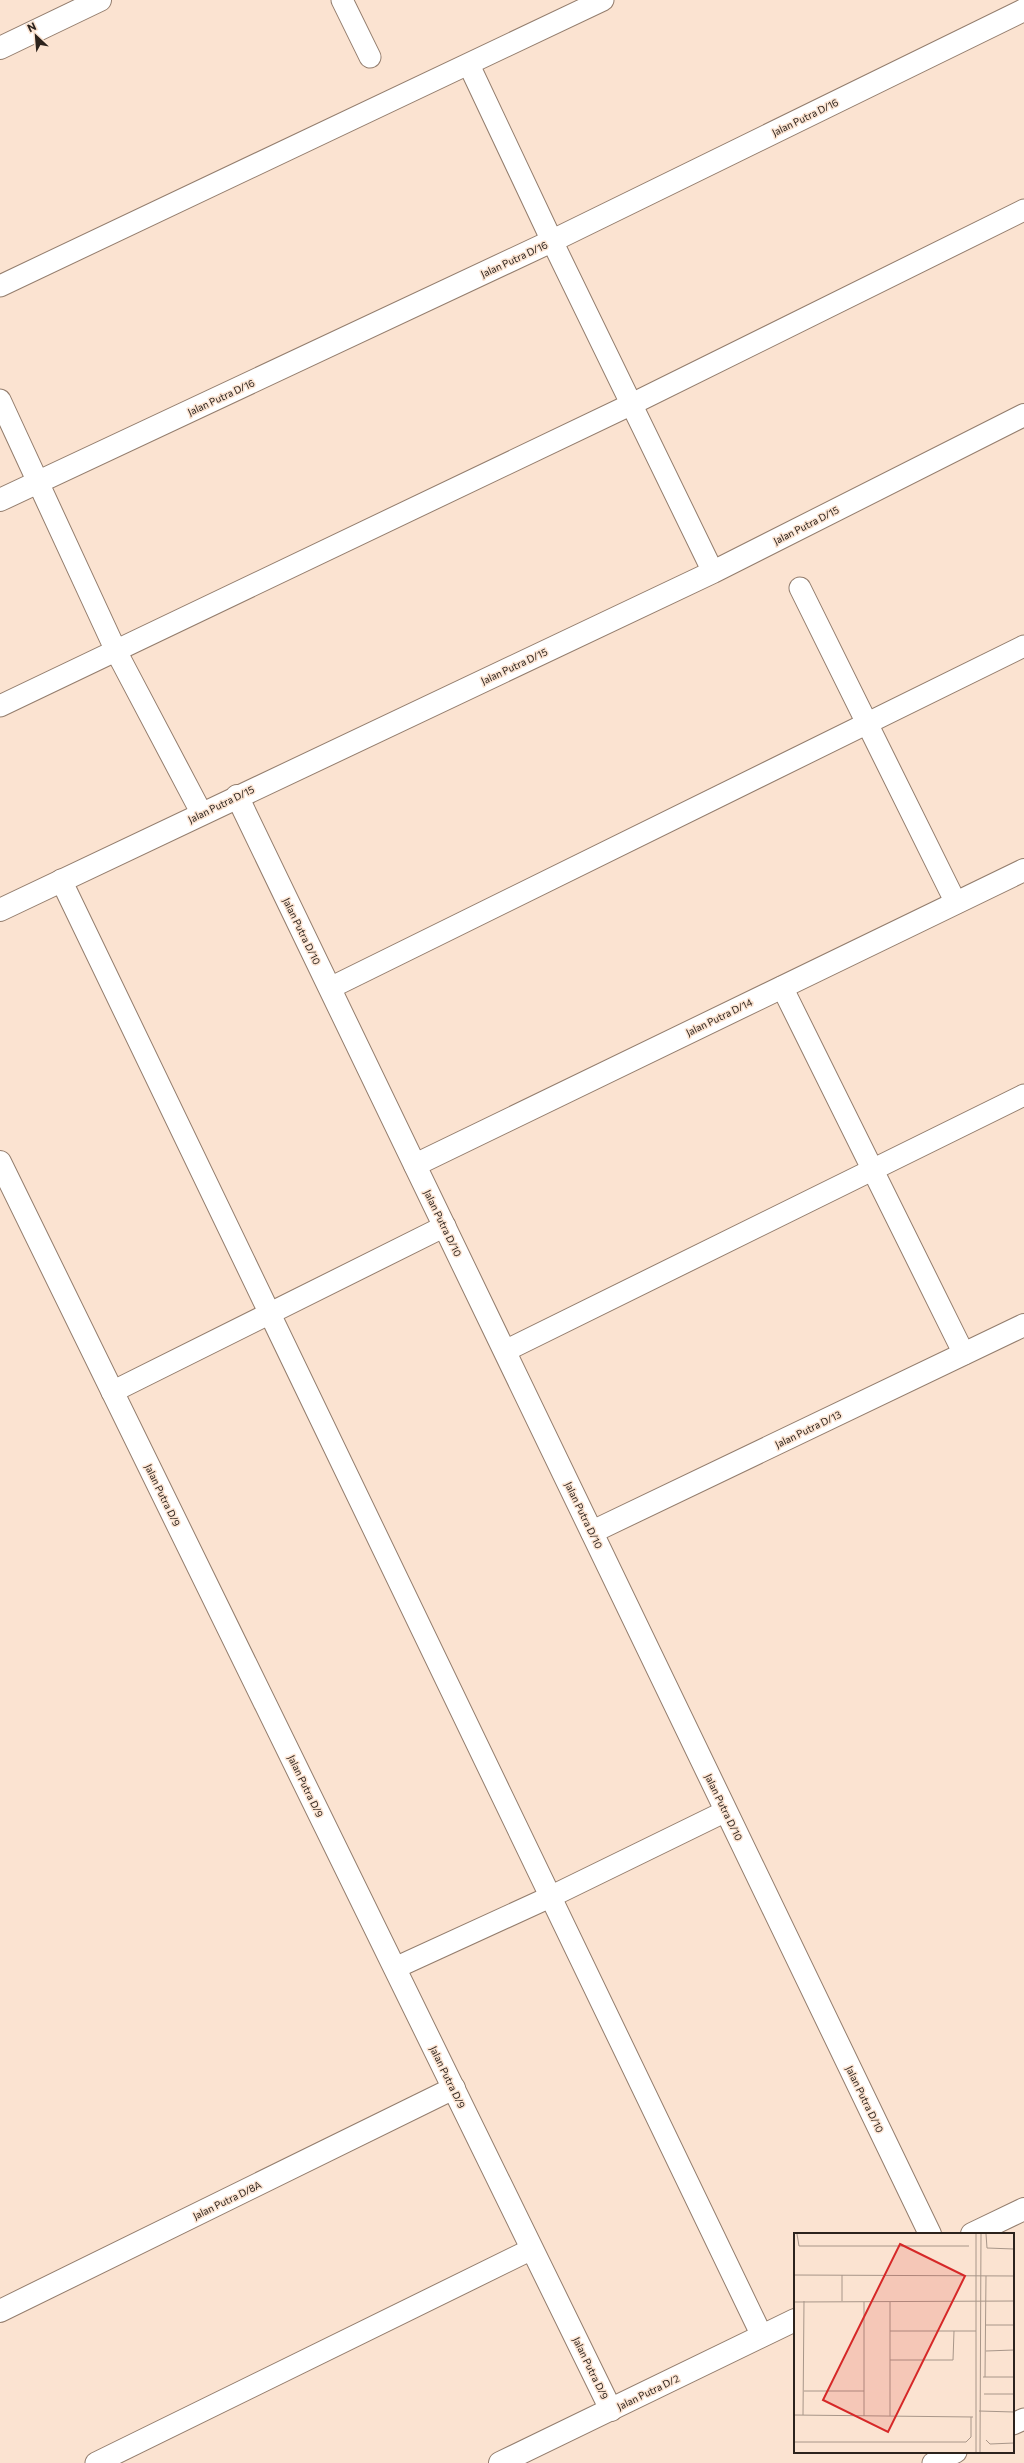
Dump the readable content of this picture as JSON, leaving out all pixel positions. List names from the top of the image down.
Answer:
{
  "streets": {
    "street": [
      "Jalan Putra D/16",
      "Jalan Putra D/15",
      "Jalan Putra D/10",
      "Jalan Putra D/14",
      "Jalan Putra D/13",
      "Jalan Putra D/9",
      "Jalan Putra D/8A",
      "Jalan Putra D/2"
    ]
  },
  "crossings": [
    ["Jalan Putra D/15", "Jalan Putra D/10"],
    ["Jalan Putra D/10", "Jalan Putra D/14"],
    ["Jalan Putra D/10", "Jalan Putra D/13"],
    ["Jalan Putra D/9", "Jalan Putra D/8A"],
    ["Jalan Putra D/9", "Jalan Putra D/2"]
  ],
  "north": "top left"
}
